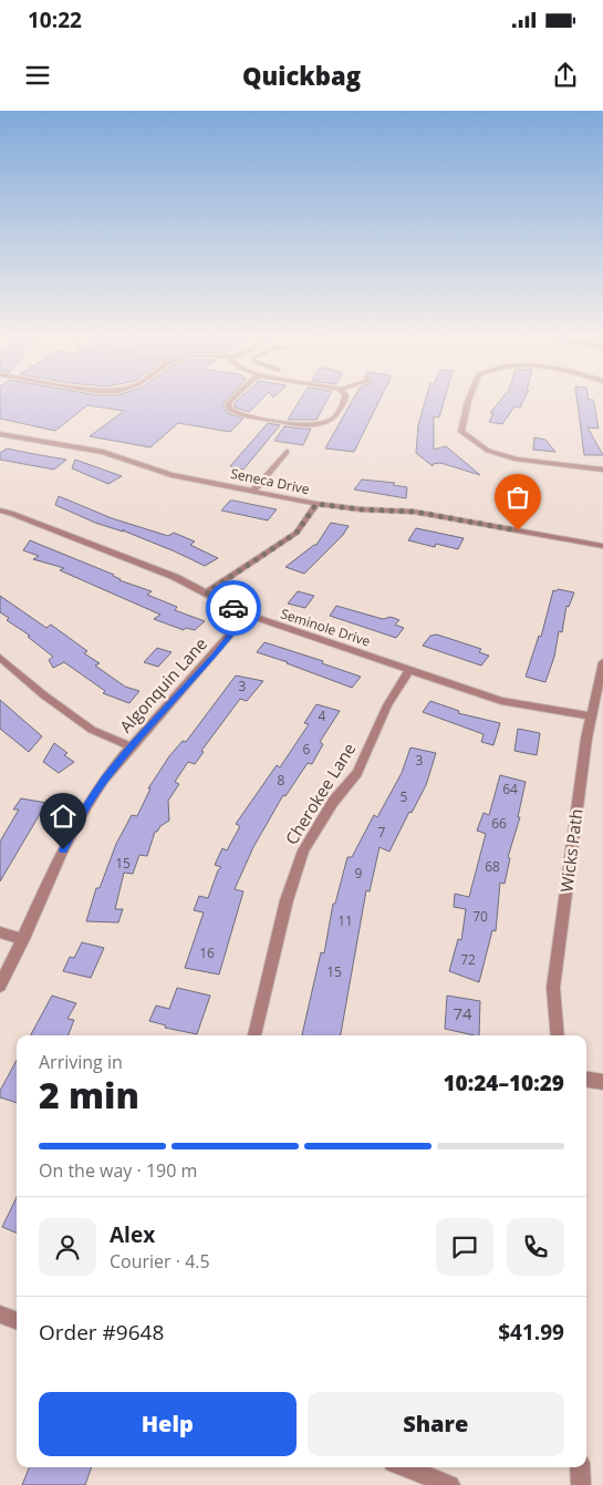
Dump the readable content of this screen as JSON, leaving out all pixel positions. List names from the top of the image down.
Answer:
{
  "streets": {
    "street": [
      "Seneca Drive",
      "Seminole Drive",
      "Algonquin Lane",
      "Cherokee Lane",
      "Wicks Path"
    ]
  },
  "crossings": [
    ["Seminole Drive", "Algonquin Lane"],
    ["Seminole Drive", "Cherokee Lane"],
    ["Seminole Drive", "Wicks Path"]
  ],
  "house_numbers": [
    "3",
    "4",
    "6",
    "3",
    "8",
    "64",
    "5",
    "66",
    "7",
    "15",
    "68",
    "9",
    "70",
    "11",
    "16",
    "72",
    "15",
    "74"
  ],
  "page": {
    "status": "10:22",
    "header": "Quickbag",
    "heading": ["2 min", "Arriving in", "10:24–10:29"],
    "panel": [
      "Alex",
      "Courier · 4.5",
      "Order #9648",
      "$41.99"
    ],
    "bar": "On the way · 190 m",
    "buttons": ["Help", "Share"]
  }
}
